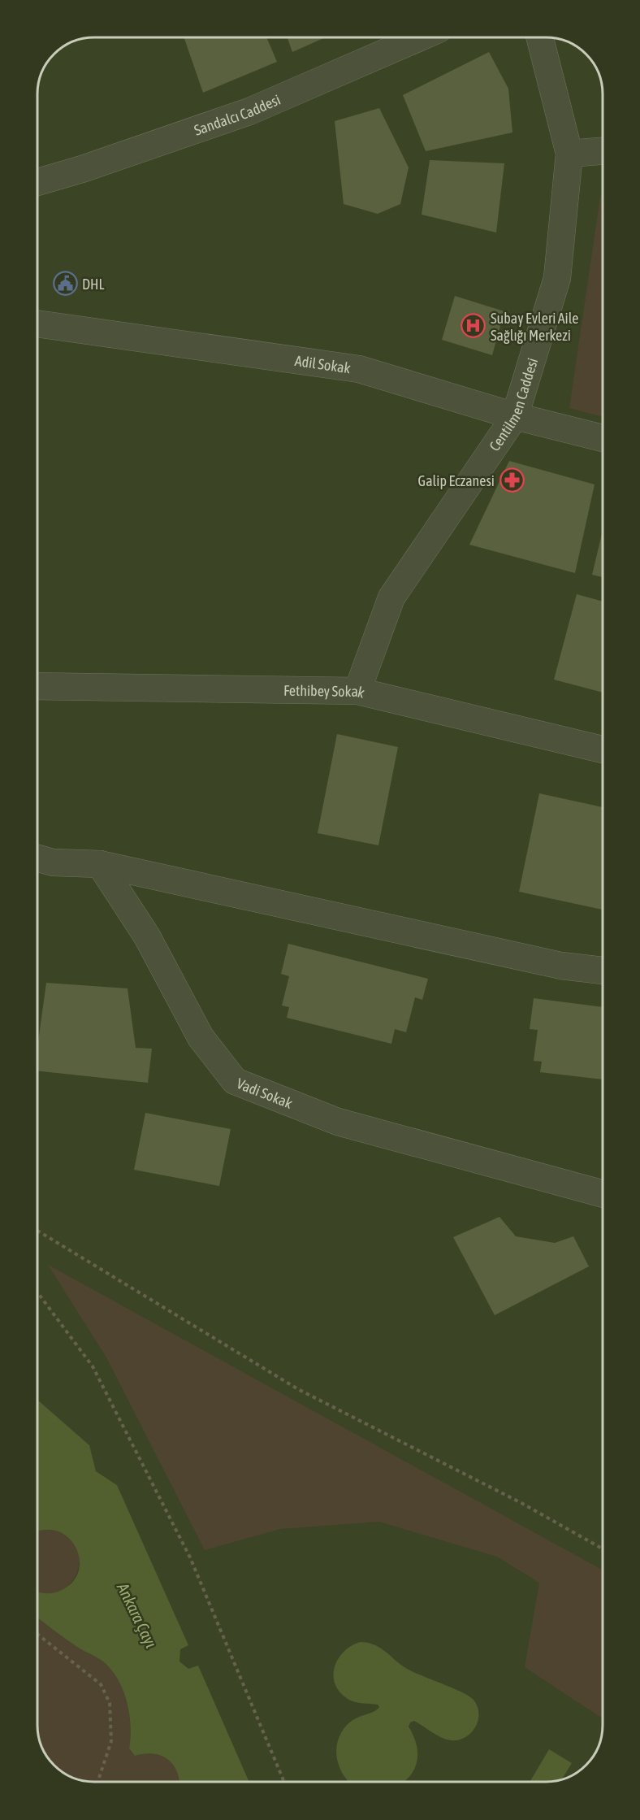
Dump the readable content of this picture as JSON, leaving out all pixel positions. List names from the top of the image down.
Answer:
{
  "streets": {
    "street": [
      "Sandalcı Caddesi",
      "Adil Sokak",
      "Centilmen Caddesi",
      "Fethibey Sokak",
      "Vadi Sokak"
    ]
  },
  "crossings": [
    ["Adil Sokak", "Centilmen Caddesi"],
    ["Centilmen Caddesi", "Fethibey Sokak"]
  ],
  "water": ["Ankara Çayı"],
  "places": {
    "public building": ["DHL"],
    "hospital": ["Subay Evleri Aile Sağlığı Merkezi"],
    "pharmacy": ["Galip Eczanesi"]
  }
}
